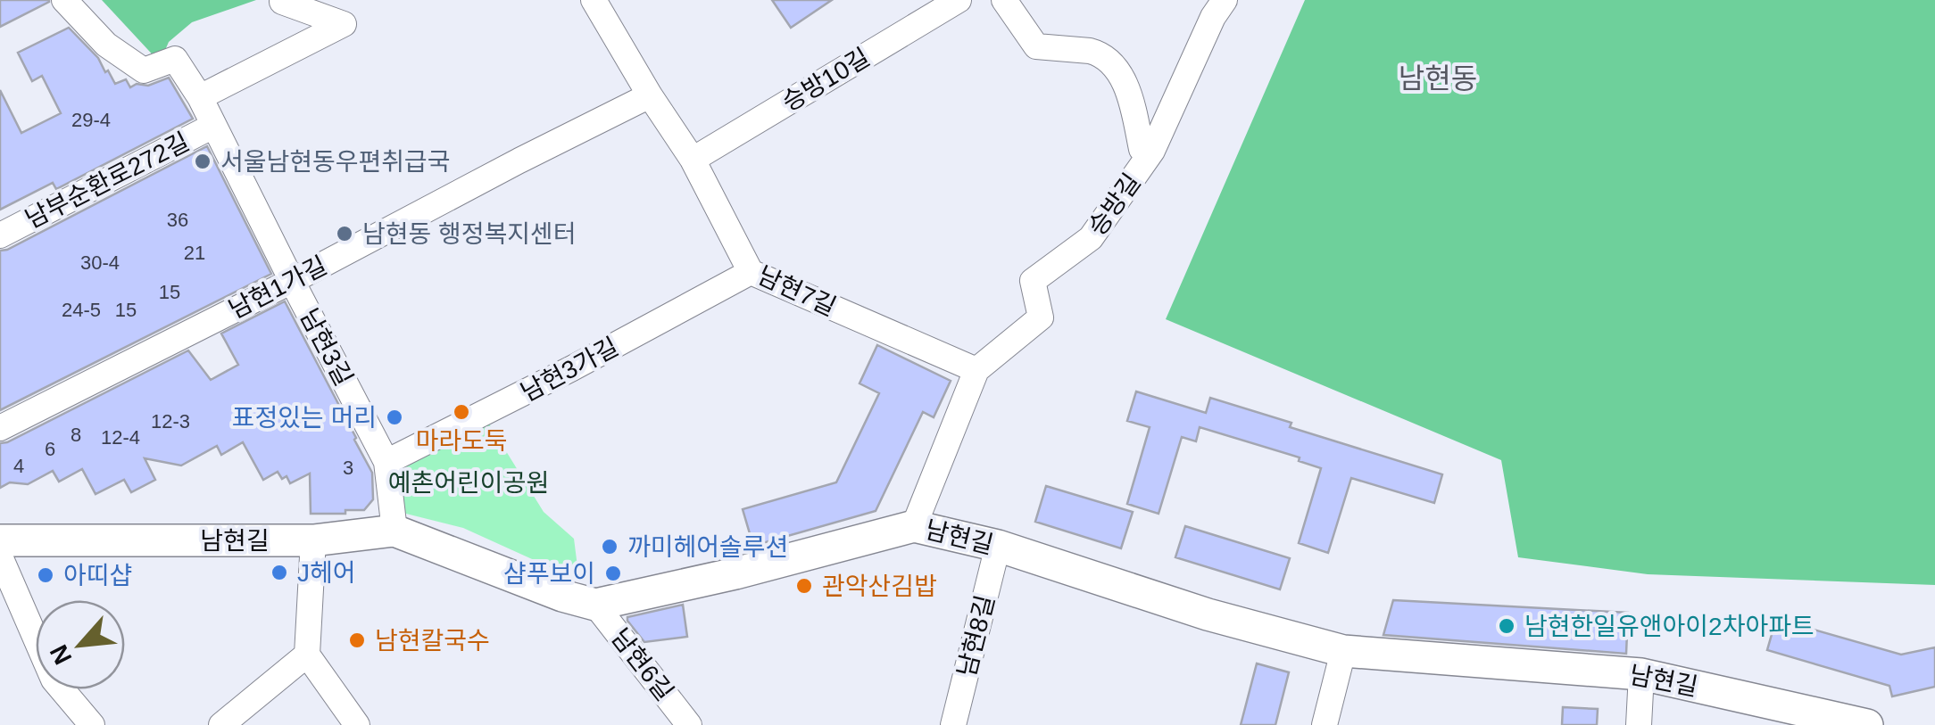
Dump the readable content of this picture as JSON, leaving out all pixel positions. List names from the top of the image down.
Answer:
{
  "streets": {
    "street": [
      "승방10길",
      "남부순환로272길",
      "승방길",
      "남현1가길",
      "남현7길",
      "남현3길",
      "남현3가길",
      "남현길",
      "남현8길",
      "남현6길"
    ]
  },
  "crossings": [
    ["승방10길", "남현7길"],
    ["남부순환로272길", "남현3길"],
    ["승방길", "남현7길"],
    ["남현1가길", "남현7길"],
    ["남현1가길", "남현3길"],
    ["남현7길", "남현3가길"],
    ["남현3길", "남현3가길"],
    ["남현3길", "남현길"],
    ["남현길", "남현8길"],
    ["남현길", "남현6길"]
  ],
  "districts": ["남현동"],
  "parks": ["예촌어린이공원"],
  "places": [
    "서울남현동우편취급국",
    "남현동 행정복지센터",
    "마라도둑",
    "표정있는 머리",
    "까미헤어솔루션",
    "J헤어",
    "샴푸보이",
    "아띠샵",
    "관악산김밥",
    "남현한일유앤아이2차아파트",
    "남현칼국수"
  ],
  "house_numbers": [
    "29-4",
    "36",
    "21",
    "30-4",
    "15",
    "24-5",
    "15",
    "12-3",
    "8",
    "12-4",
    "6",
    "4",
    "3"
  ],
  "north": "bottom left"
}
